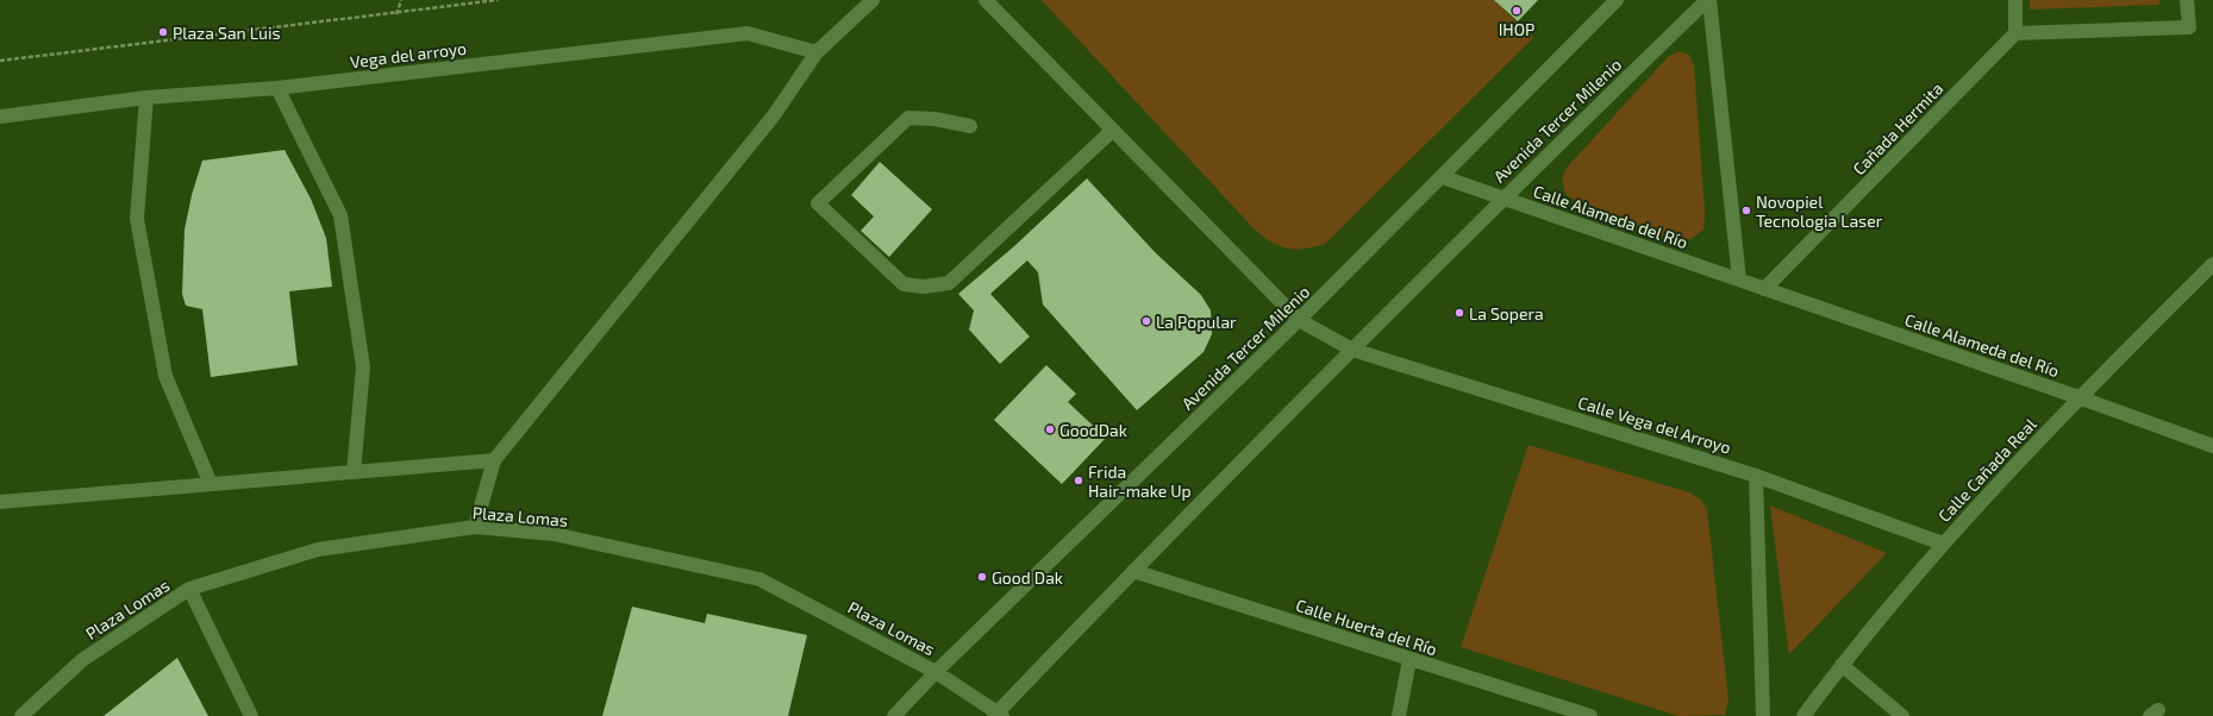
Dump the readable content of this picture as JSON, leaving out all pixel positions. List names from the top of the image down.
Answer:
{
  "streets": {
    "street": [
      "Vega del arroyo",
      "Avenida Tercer Milenio",
      "Cañada Hermita",
      "Calle Alameda del Río",
      "Calle Vega del Arroyo",
      "Calle Cañada Real",
      "Plaza Lomas",
      "Calle Huerta del Río"
    ]
  },
  "crossings": [
    ["Avenida Tercer Milenio", "Calle Alameda del Río"],
    ["Avenida Tercer Milenio", "Calle Vega del Arroyo"],
    ["Avenida Tercer Milenio", "Plaza Lomas"],
    ["Avenida Tercer Milenio", "Calle Huerta del Río"],
    ["Cañada Hermita", "Calle Alameda del Río"],
    ["Calle Alameda del Río", "Calle Cañada Real"],
    ["Calle Vega del Arroyo", "Calle Cañada Real"]
  ],
  "places": [
    "IHOP",
    "Plaza San Luis",
    "Novopiel Tecnologia Laser",
    "La Sopera",
    "La Popular",
    "GoodDak",
    "Frida Hair-make Up",
    "Good Dak"
  ]
}
